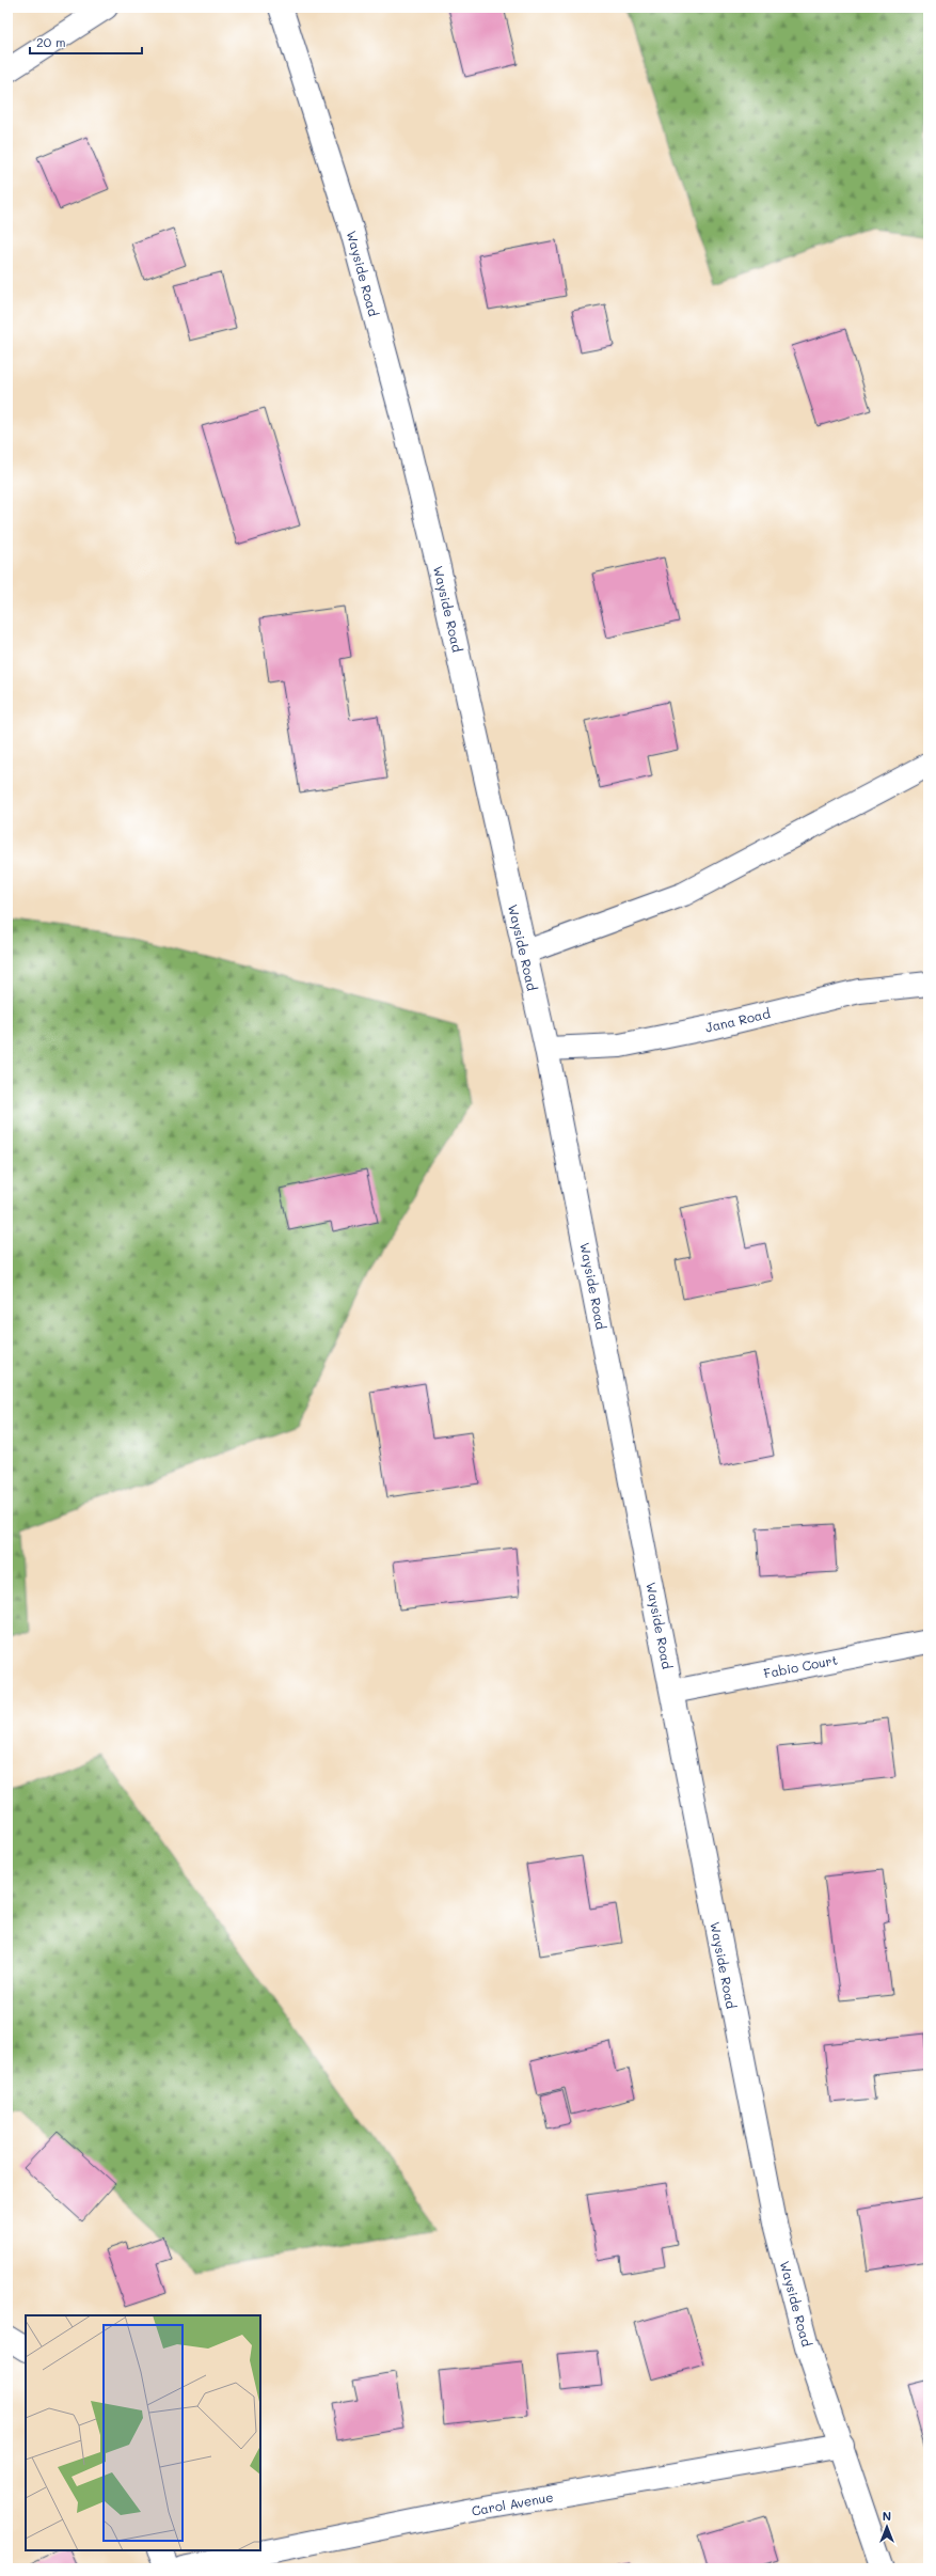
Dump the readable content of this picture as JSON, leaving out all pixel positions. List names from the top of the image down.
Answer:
{
  "streets": {
    "street": [
      "Wayside Road",
      "Jana Road",
      "Fabio Court",
      "Carol Avenue"
    ]
  },
  "crossings": [
    ["Wayside Road", "Jana Road"],
    ["Wayside Road", "Fabio Court"],
    ["Wayside Road", "Carol Avenue"]
  ],
  "scale_bar": "20 m",
  "north": "top"
}
